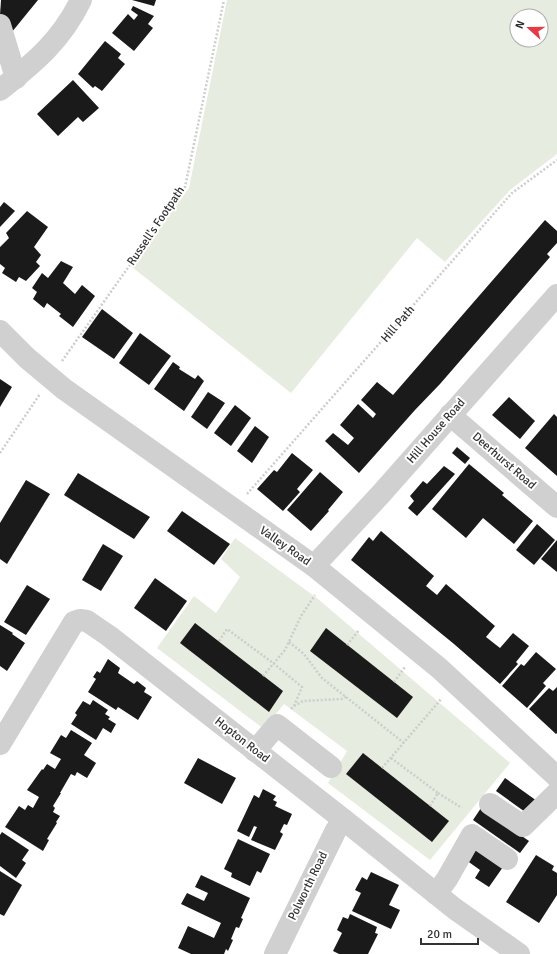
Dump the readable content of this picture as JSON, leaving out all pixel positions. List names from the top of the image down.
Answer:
{
  "streets": {
    "street": [
      "Hill House Road",
      "Deerhurst Road",
      "Valley Road",
      "Hopton Road",
      "Polworth Road"
    ],
    "path": ["Russell's Footpath", "Hill Path"]
  },
  "crossings": [
    ["Hill House Road", "Deerhurst Road"],
    ["Hill House Road", "Valley Road"],
    ["Hopton Road", "Polworth Road"]
  ],
  "scale_bar": "20 m",
  "north": "left"
}
